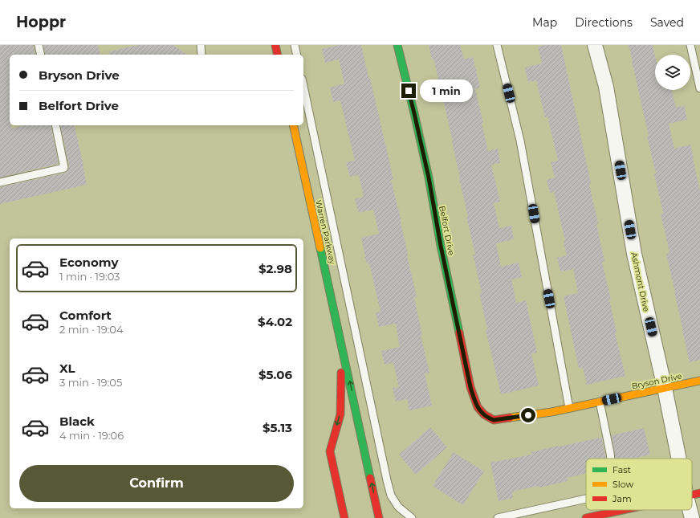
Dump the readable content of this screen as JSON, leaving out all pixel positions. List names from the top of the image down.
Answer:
{
  "streets": {
    "main road": ["Belfort Drive", "Warren Parkway", "Bryson Drive"],
    "street": ["Ashmont Drive"]
  },
  "crossings": [
    ["Belfort Drive", "Bryson Drive"],
    ["Ashmont Drive", "Bryson Drive"]
  ],
  "legend": ["Fast", "Slow", "Jam"],
  "page": {
    "header": "Hoppr",
    "nav": ["Map", "Directions", "Saved"],
    "banner": ["Bryson Drive", "Belfort Drive"],
    "bubble": "1 min",
    "list": [
      {
        "name": "Economy",
        "note": "1 min · 19:03",
        "value": "$2.98"
      },
      {
        "name": "Comfort",
        "note": "2 min · 19:04",
        "value": "$4.02"
      },
      {
        "name": "XL",
        "note": "3 min · 19:05",
        "value": "$5.06"
      },
      {
        "name": "Black",
        "note": "4 min · 19:06",
        "value": "$5.13"
      }
    ],
    "buttons": "Confirm"
  }
}
